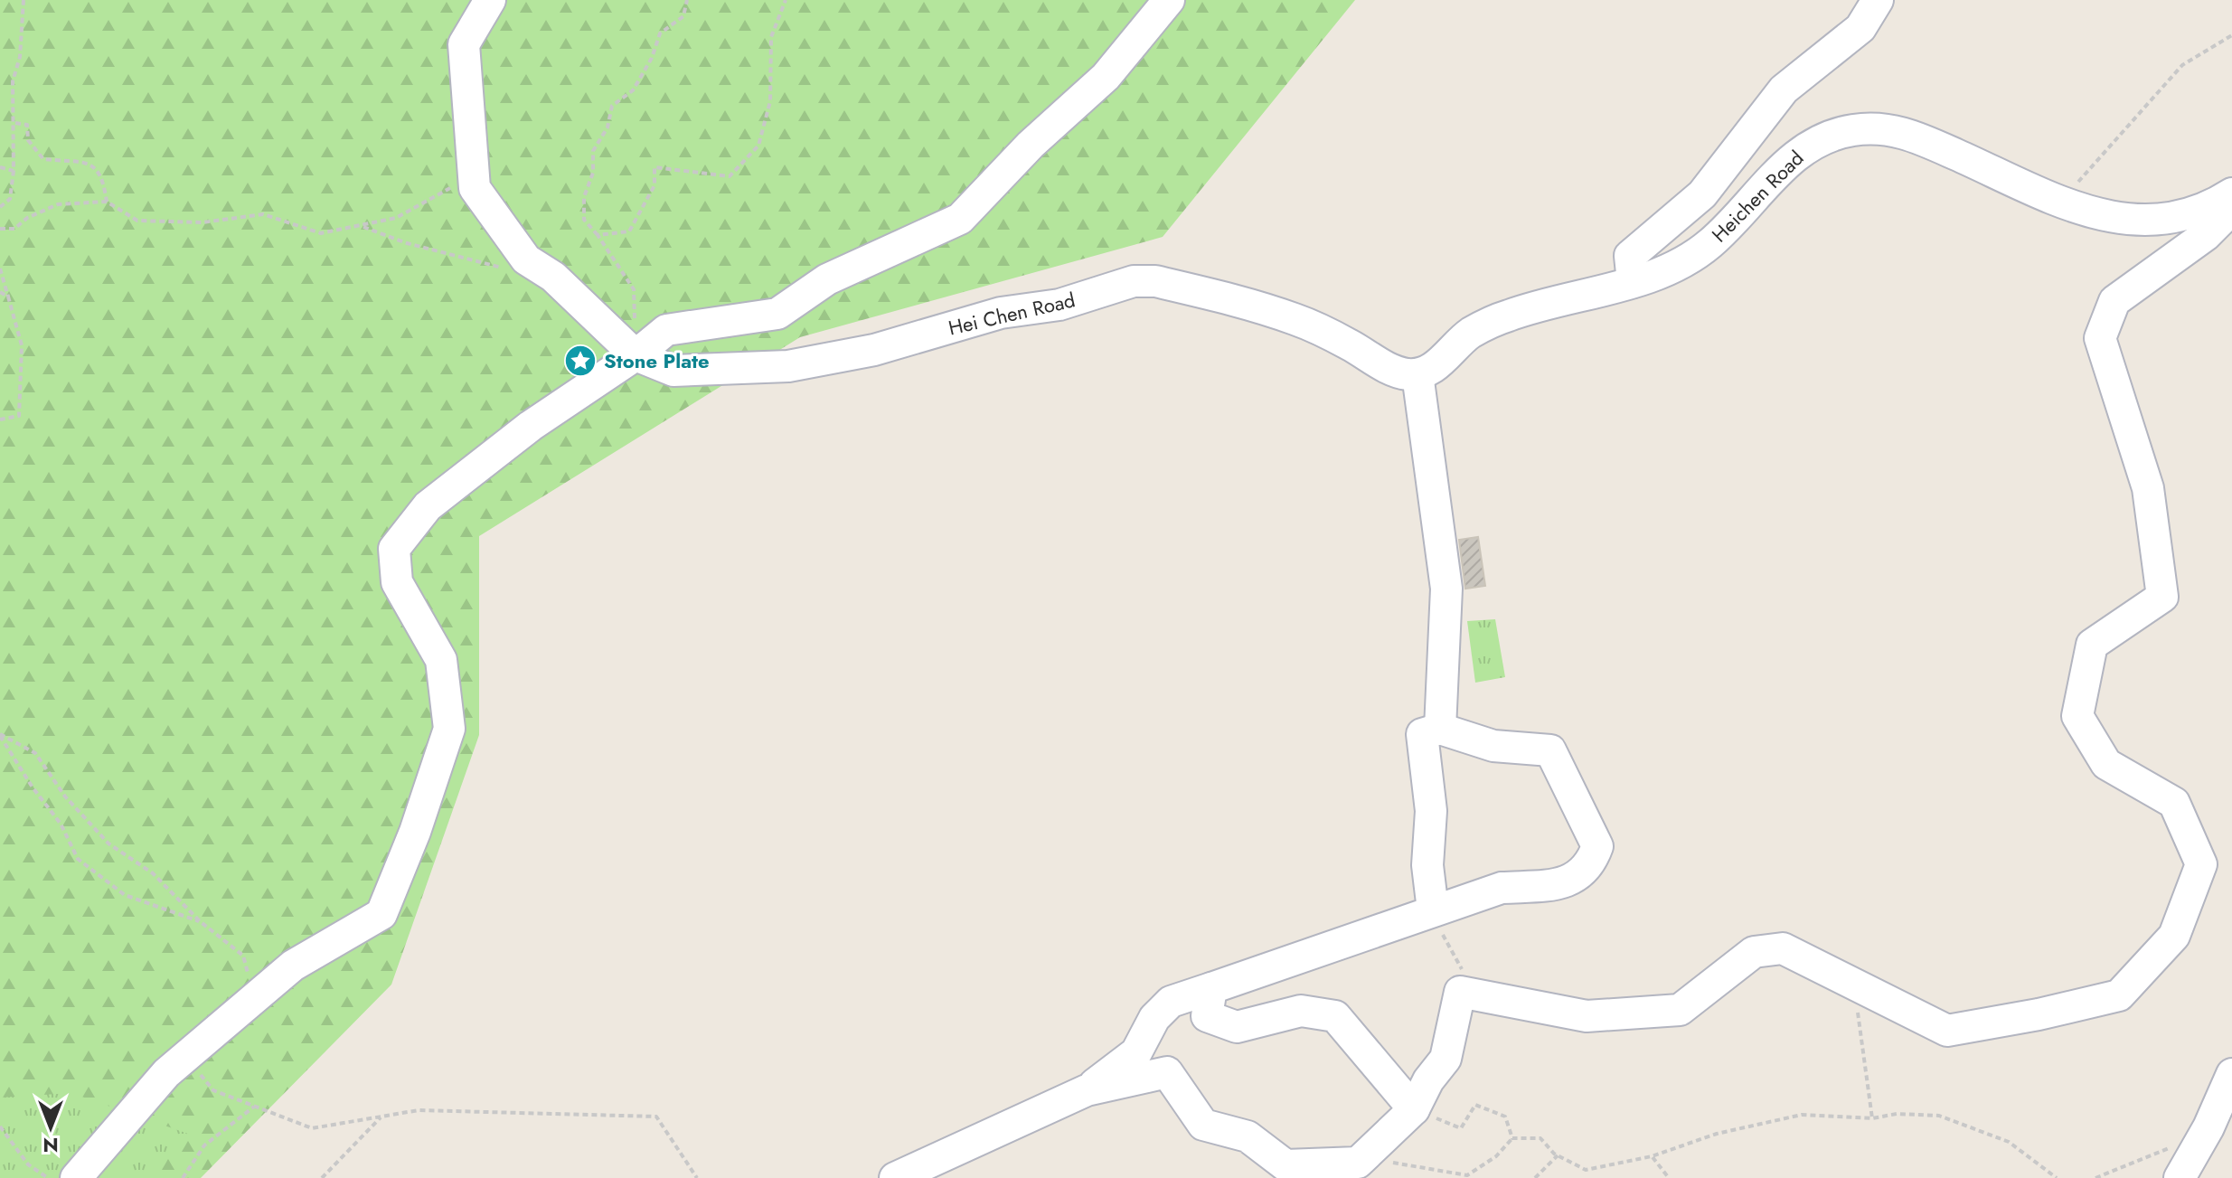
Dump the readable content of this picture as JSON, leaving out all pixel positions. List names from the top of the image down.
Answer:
{
  "streets": {
    "street": ["Heichen Road", "Hei Chen Road"]
  },
  "crossings": [
    ["Heichen Road", "Hei Chen Road"]
  ],
  "places": {
    "place": ["Stone Plate"]
  },
  "north": "bottom"
}
